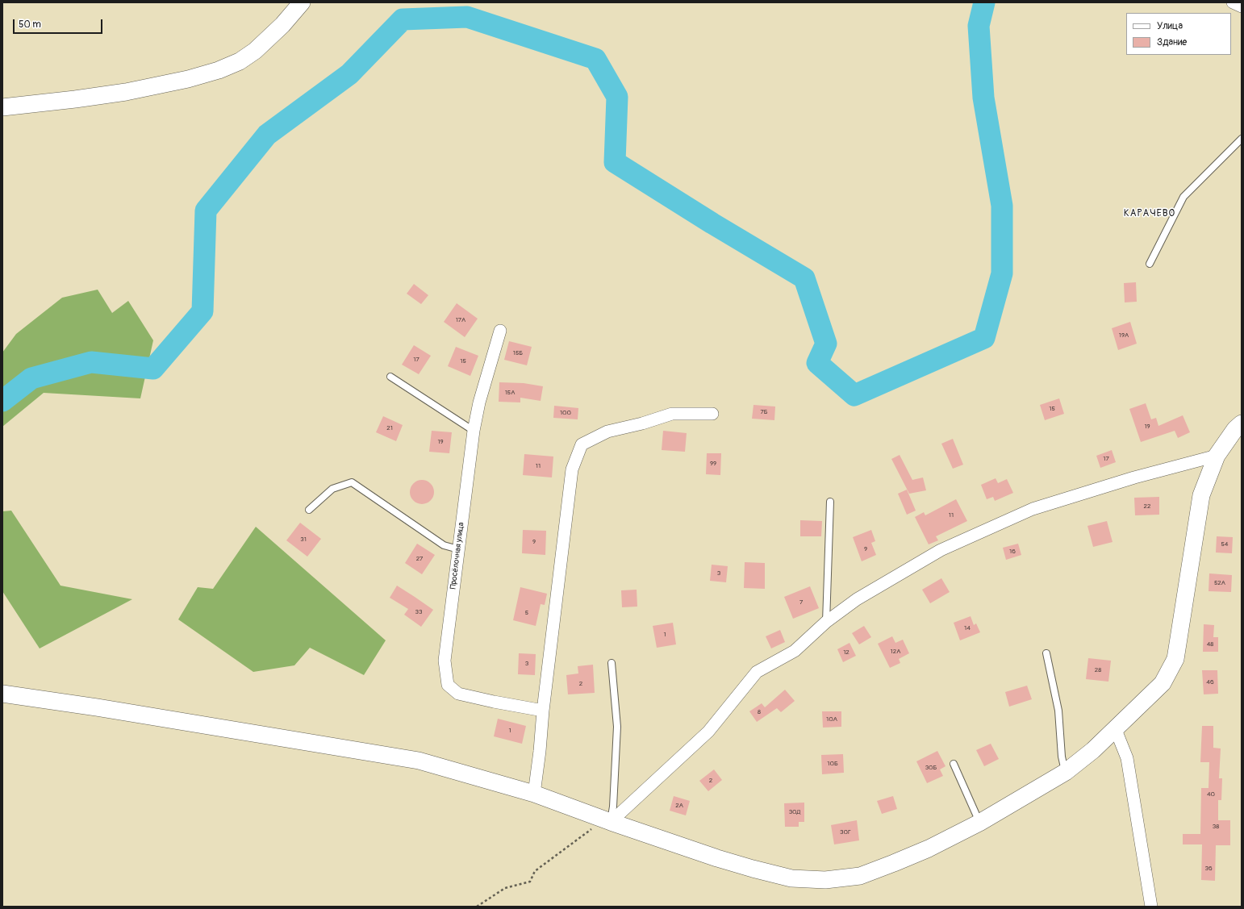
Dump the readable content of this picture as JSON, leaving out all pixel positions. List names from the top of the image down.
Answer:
{
  "streets": {
    "street": ["Просёлочная улица"]
  },
  "districts": ["КАРАЧЕВО"],
  "house_numbers": [
    "17А",
    "19А",
    "15Б",
    "17",
    "15",
    "15А",
    "15",
    "7Б",
    "100",
    "19",
    "21",
    "19",
    "17",
    "99",
    "11",
    "22",
    "11",
    "31",
    "9",
    "54",
    "9",
    "16",
    "27",
    "3",
    "52А",
    "7",
    "33",
    "5",
    "14",
    "1",
    "48",
    "12А",
    "12",
    "3",
    "28",
    "46",
    "2",
    "8",
    "10А",
    "1",
    "10Б",
    "30Б",
    "2",
    "40",
    "2А",
    "30Д",
    "38",
    "30Г",
    "36"
  ],
  "legend": ["Улица", "Здание"],
  "scale_bar": "50 m"
}
